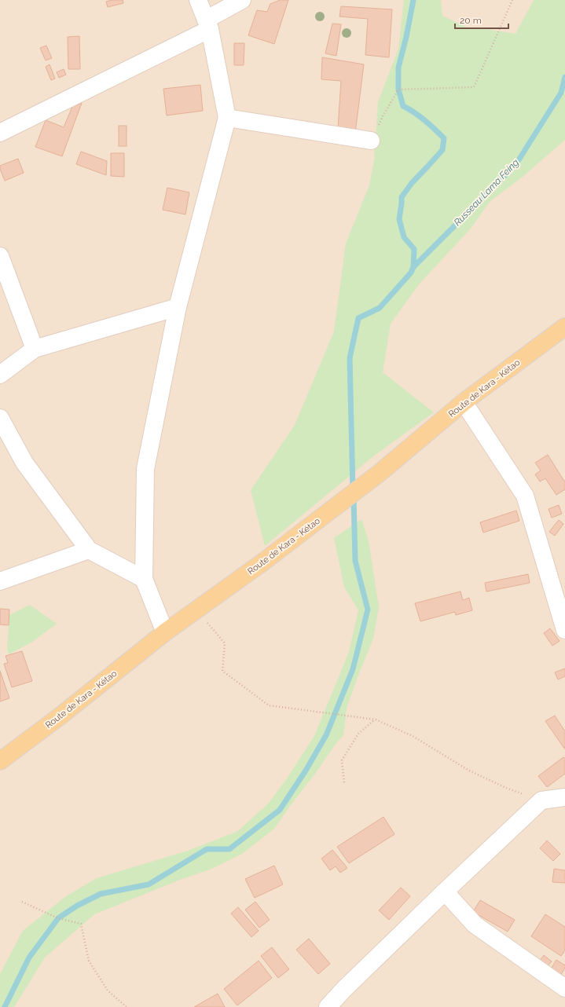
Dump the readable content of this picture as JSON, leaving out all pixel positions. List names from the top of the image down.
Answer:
{
  "streets": {
    "main road": ["Route de Kara - Kétao"]
  },
  "water": ["Russeau Lama Feing"],
  "scale_bar": "20 m"
}
